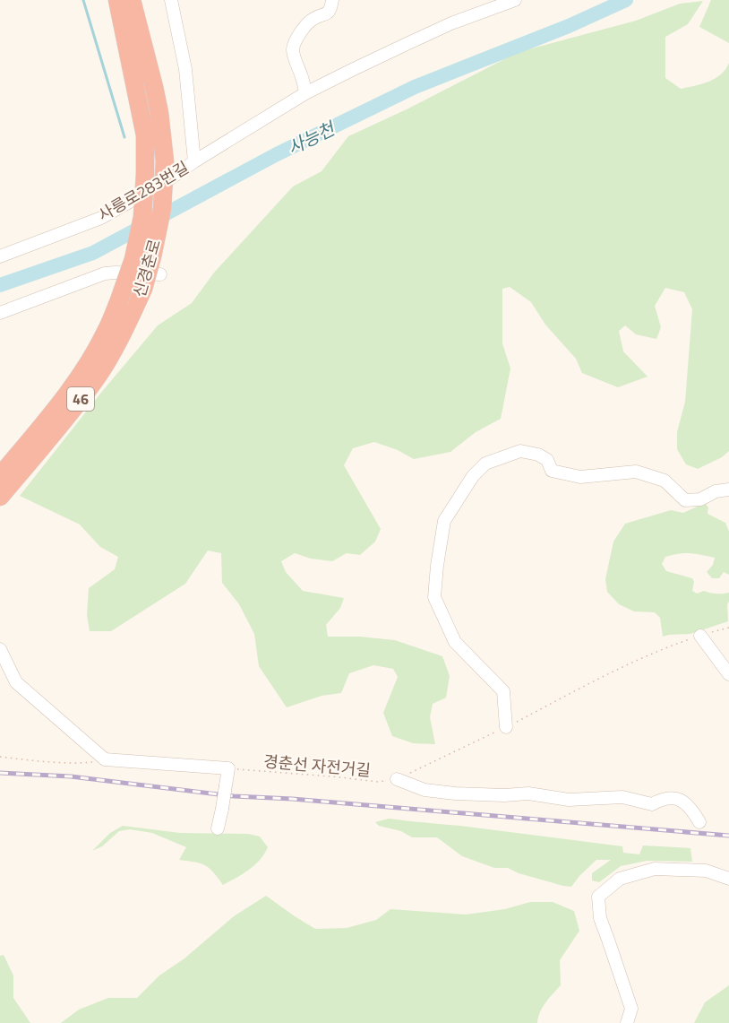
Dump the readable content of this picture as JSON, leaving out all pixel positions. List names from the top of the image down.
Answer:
{
  "streets": {
    "highway": ["신경춘로", "46"],
    "street": ["사릉로283번길"],
    "path": ["경춘선 자전거길"]
  },
  "water": ["사능천"]
}
